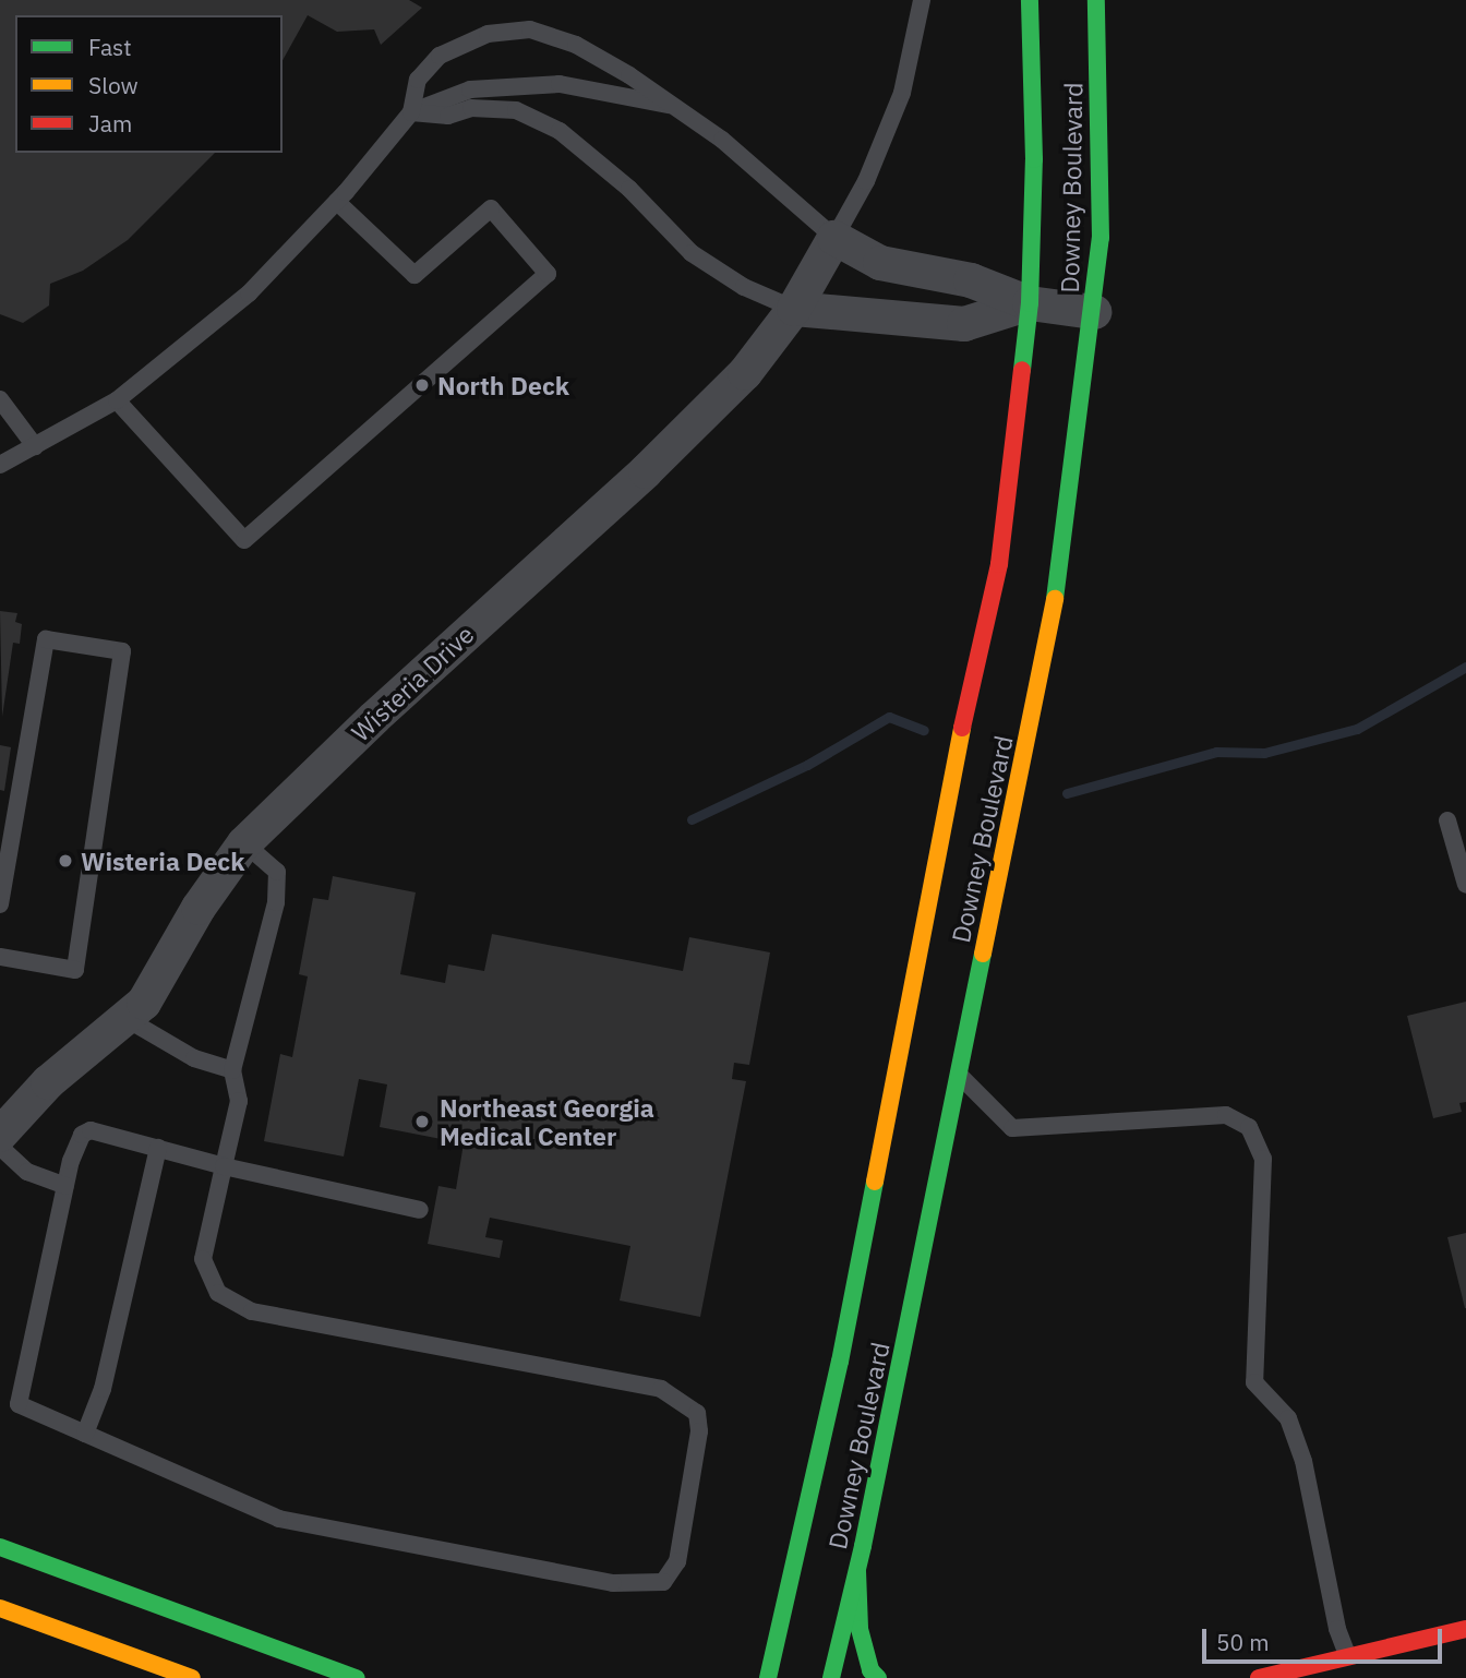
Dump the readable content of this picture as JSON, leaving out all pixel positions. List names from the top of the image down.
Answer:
{
  "streets": {
    "main road": ["Downey Boulevard"],
    "street": ["Wisteria Drive"]
  },
  "places": ["North Deck", "Wisteria Deck", "Northeast Georgia Medical Center"],
  "legend": ["Fast", "Slow", "Jam"],
  "scale_bar": "50 m"
}
